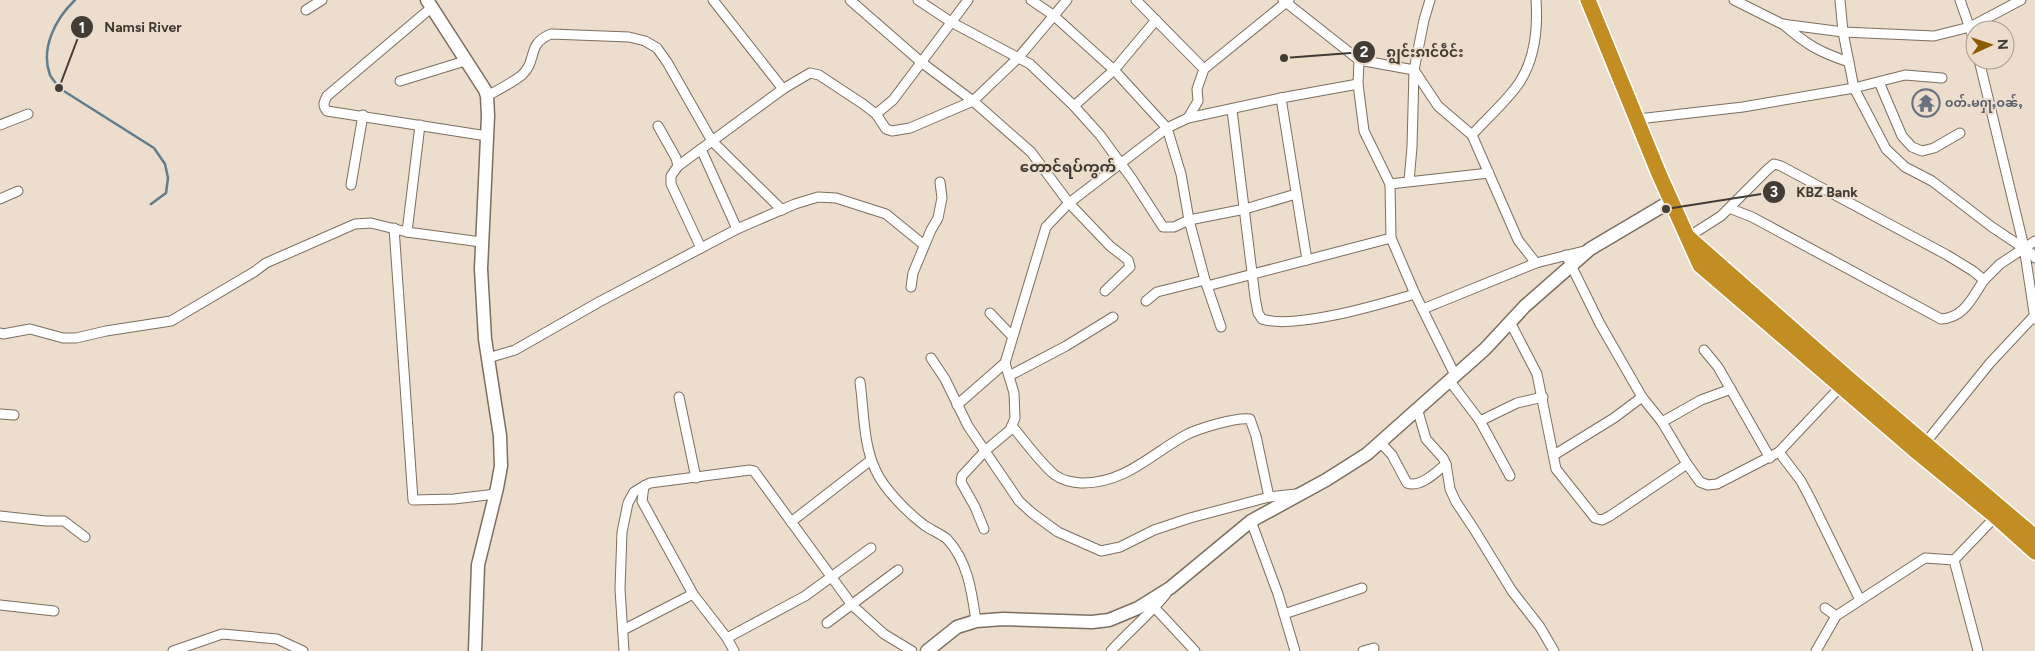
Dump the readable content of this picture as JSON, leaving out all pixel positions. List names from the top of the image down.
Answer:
{
  "districts": ["တောင်ရပ်ကွက်"],
  "places": {
    "other": ["ၵျွင်းၵၢင်ဝဵင်း", "Namsi River", "KBZ Bank"],
    "temple": ["ဝတ်ႉမႁႃႇဝၼ်ႇ"]
  },
  "north": "right"
}
